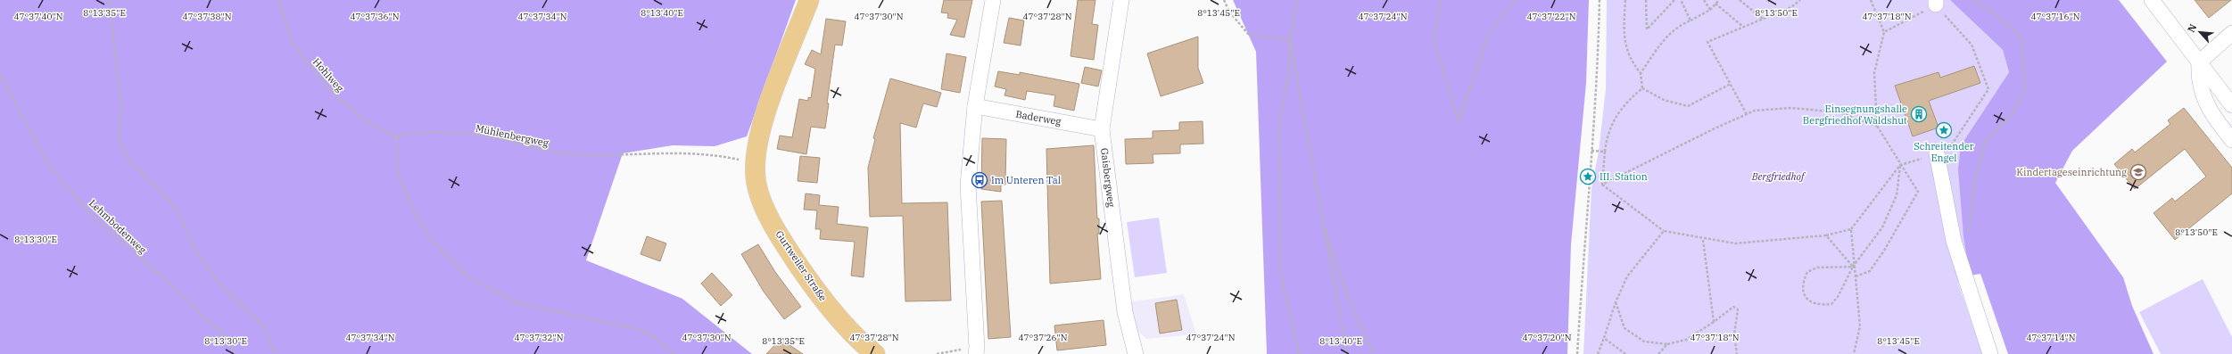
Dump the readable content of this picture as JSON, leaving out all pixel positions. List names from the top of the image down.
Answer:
{
  "streets": {
    "main road": ["Gurtweiler Straße"],
    "street": ["Baderweg", "Gaisbergweg"],
    "path": ["Hohlweg", "Mühlenbergweg", "Lehmbodenweg"]
  },
  "crossings": [
    ["Hohlweg", "Mühlenbergweg"],
    ["Baderweg", "Gaisbergweg"],
    ["Mühlenbergweg", "Gurtweiler Straße"]
  ],
  "parks": ["Bergfriedhof"],
  "places": {
    "building": ["Einsegnungshalle Bergfriedhof Waldshut"],
    "place": ["Schreitender Engel", "III. Station"],
    "school or university": ["Kindertageseinrichtung"],
    "bus stop": ["Im Unteren Tal"]
  },
  "north": "top left",
  "coordinates": [
    "8°13'35\"E",
    "8°13'40\"E",
    "8°13'45\"E",
    "8°13'50\"E",
    "47°37'40\"N",
    "47°37'38\"N",
    "47°37'36\"N",
    "47°37'34\"N",
    "47°37'30\"N",
    "47°37'28\"N",
    "47°37'24\"N",
    "47°37'22\"N",
    "47°37'18\"N",
    "47°37'16\"N",
    "8°13'30\"E",
    "47°37'32\"N",
    "47°37'26\"N",
    "47°37'20\"N",
    "47°37'14\"N"
  ]
}
